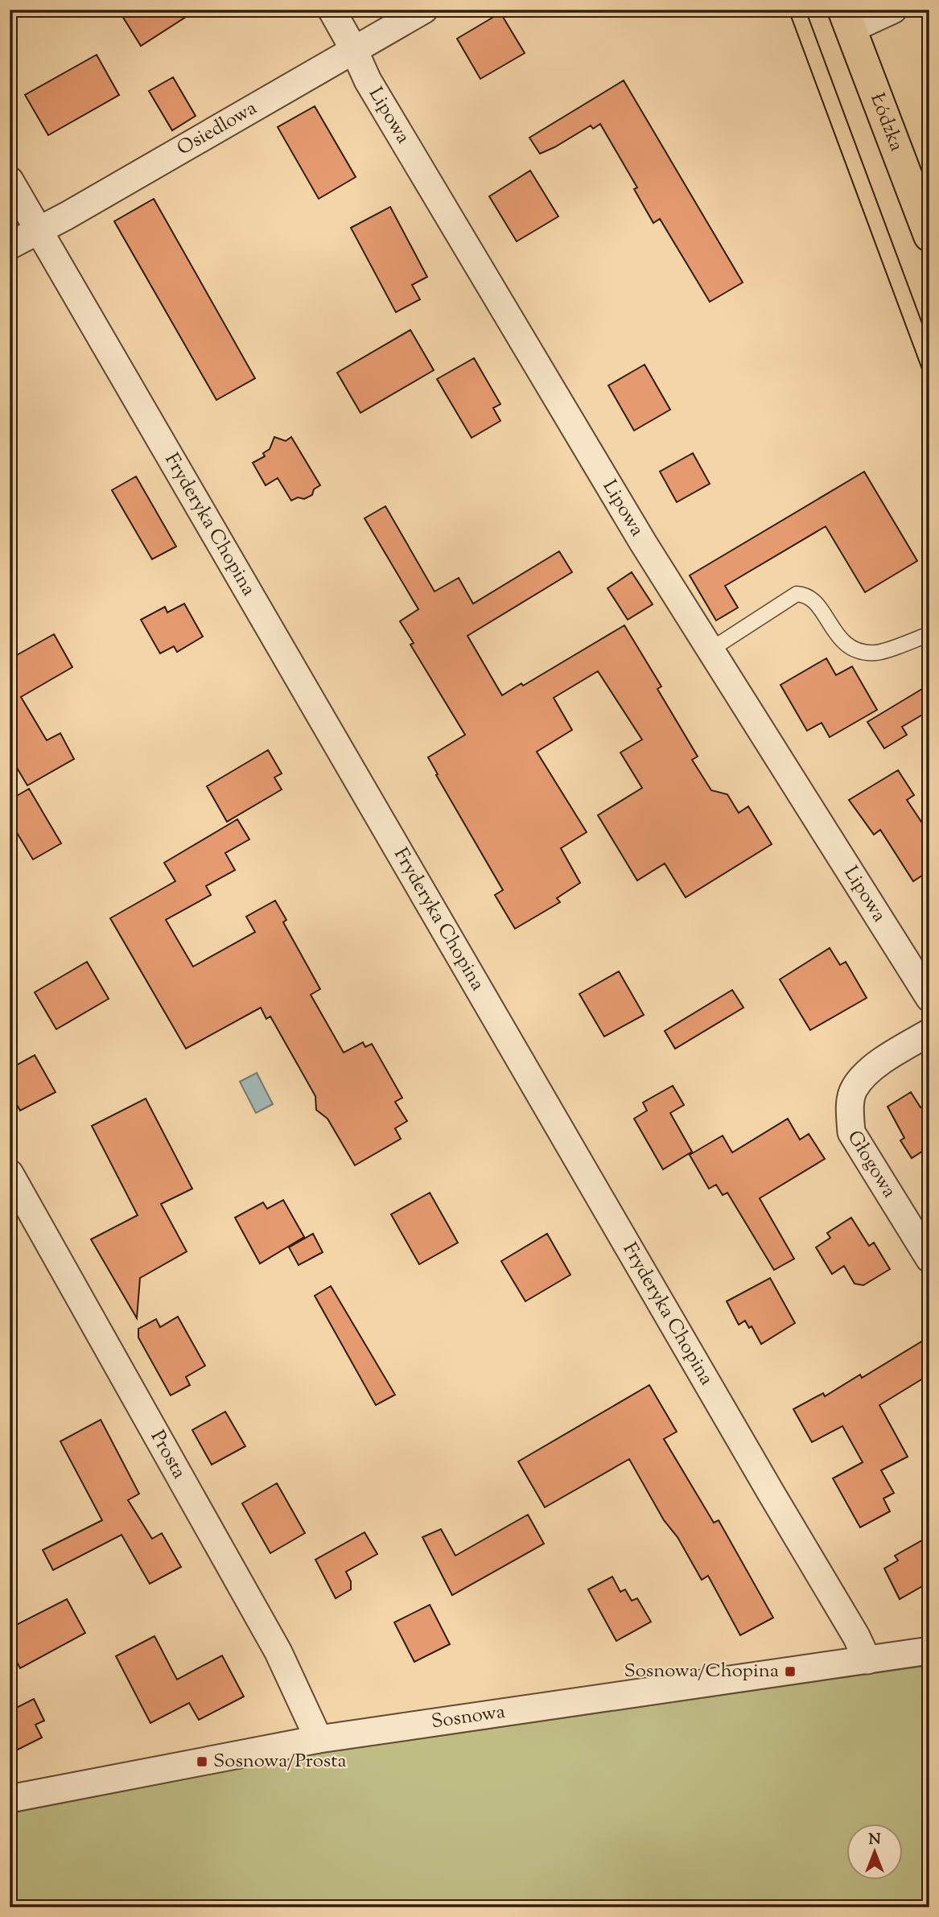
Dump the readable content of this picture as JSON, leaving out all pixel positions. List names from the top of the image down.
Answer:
{
  "streets": {
    "main road": ["Łódzka"],
    "street": [
      "Lipowa",
      "Osiedlowa",
      "Fryderyka Chopina",
      "Głogowa",
      "Prosta",
      "Sosnowa"
    ]
  },
  "crossings": [
    ["Lipowa", "Osiedlowa"],
    ["Osiedlowa", "Fryderyka Chopina"],
    ["Fryderyka Chopina", "Sosnowa"],
    ["Prosta", "Sosnowa"]
  ],
  "places": {
    "transit": ["Sosnowa/Chopina", "Sosnowa/Prosta"]
  },
  "north": "top"
}
